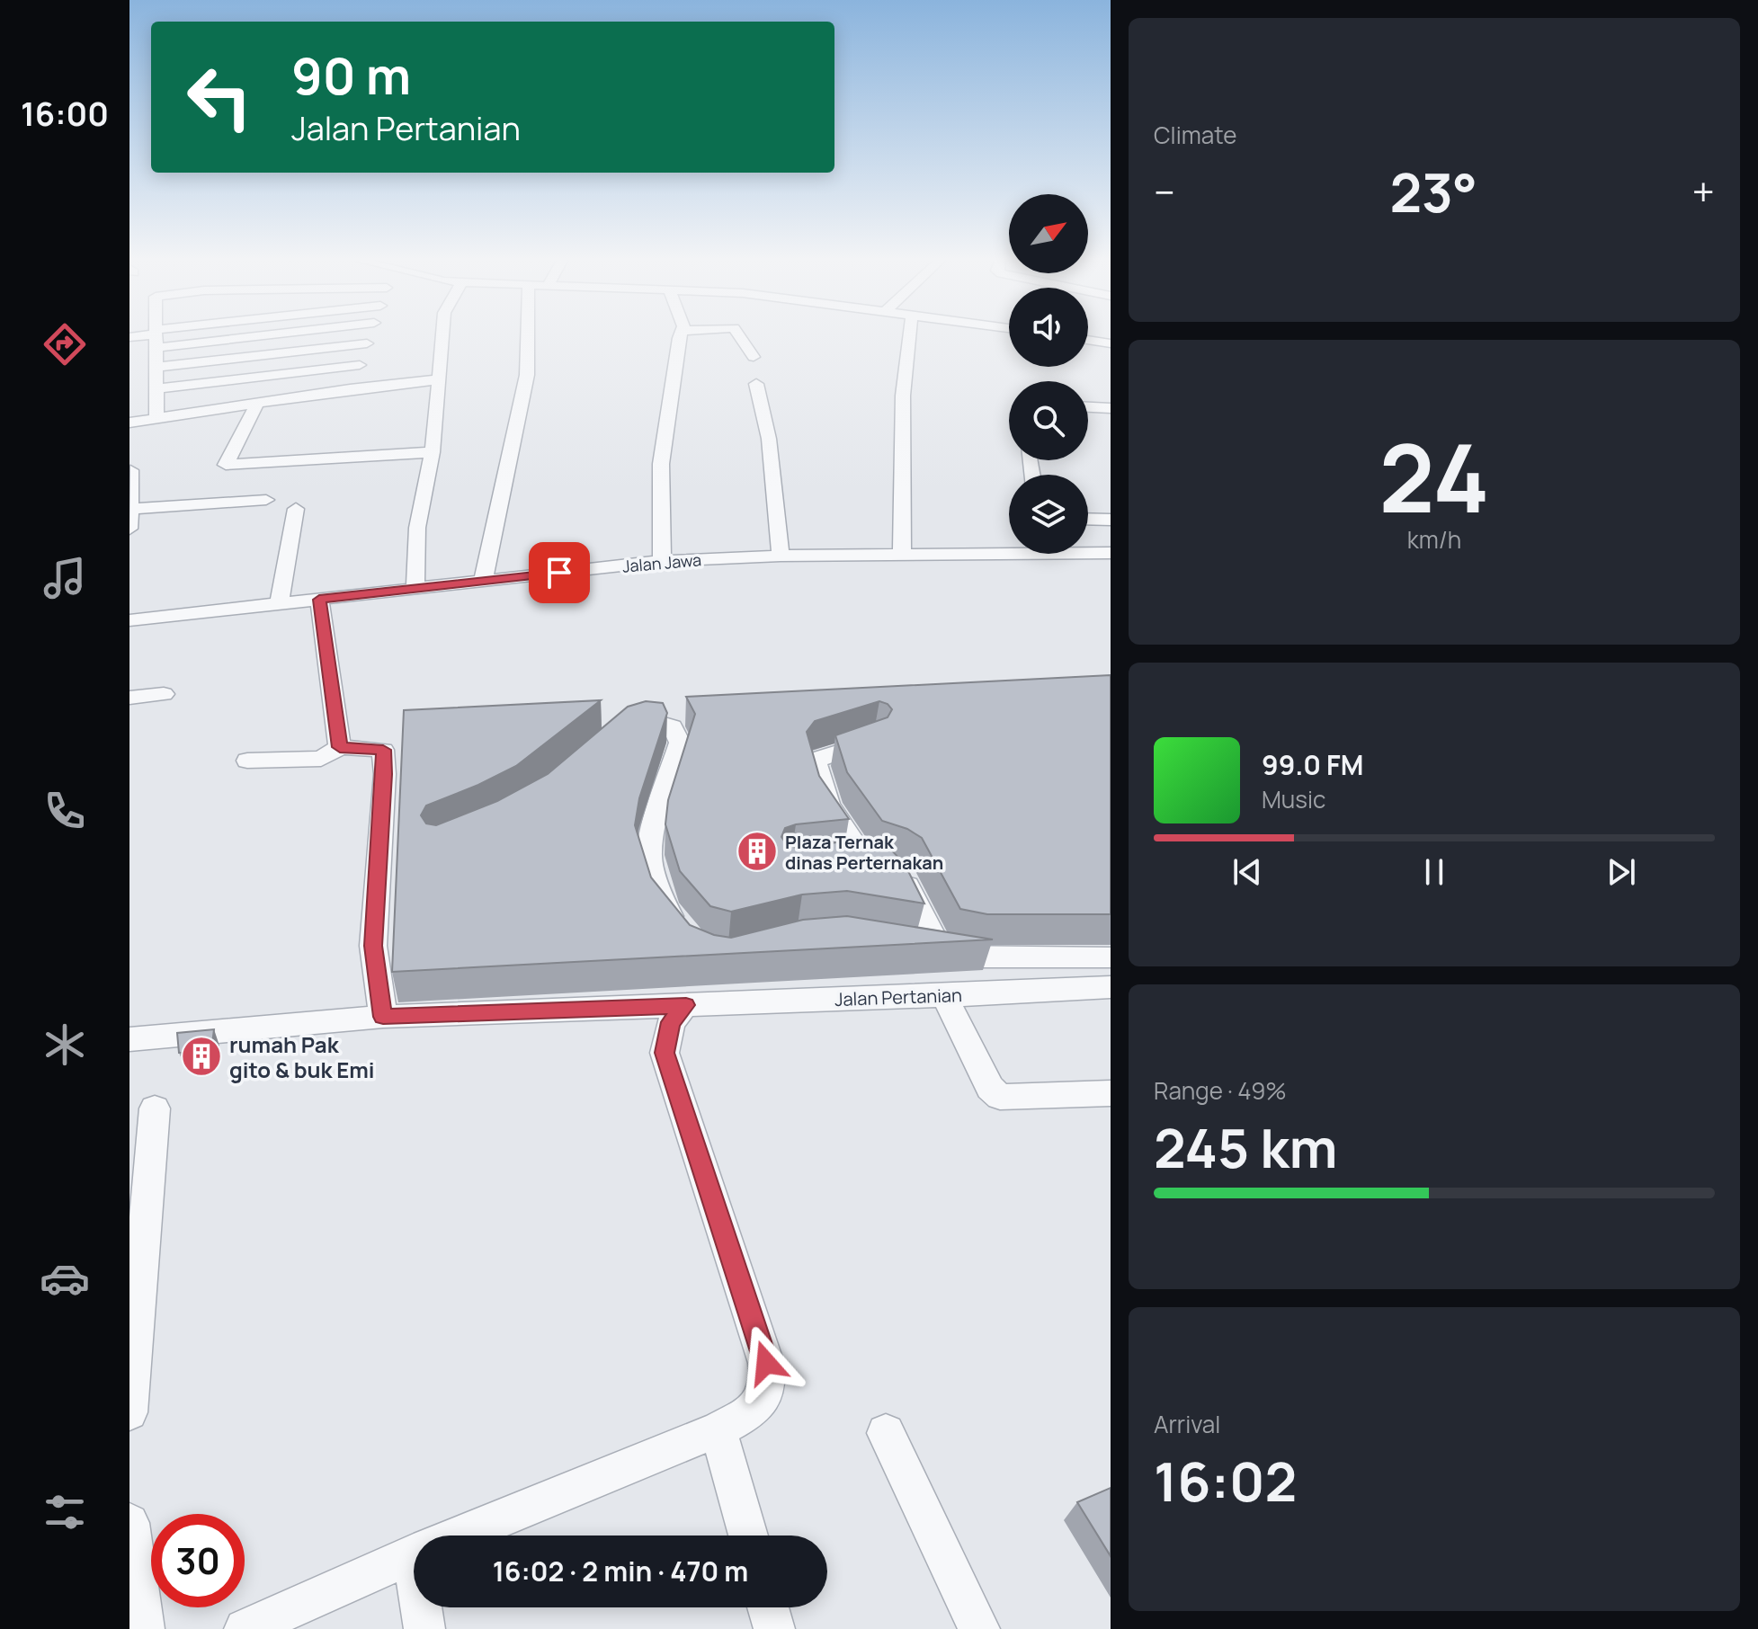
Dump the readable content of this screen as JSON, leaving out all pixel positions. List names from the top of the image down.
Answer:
{
  "streets": {
    "street": ["Jalan Jawa", "Jalan Pertanian"]
  },
  "places": {
    "building": ["Plaza Ternak dinas Perternakan", "rumah Pak gito & buk Emi"]
  },
  "north": "top right",
  "page": {
    "tabs": "16:00",
    "tile": [
      "Climate",
      ["24", "km/h"],
      ["Range · 49%", "245 km"],
      ["Arrival", "16:02"]
    ],
    "turn": ["90 m", "Jalan Pertanian"],
    "heat": ["−", "23°", "+"],
    "song": ["99.0 FM", "Music"],
    "limit": "30",
    "trip": "16:02 · 2 min · 470 m"
  }
}
